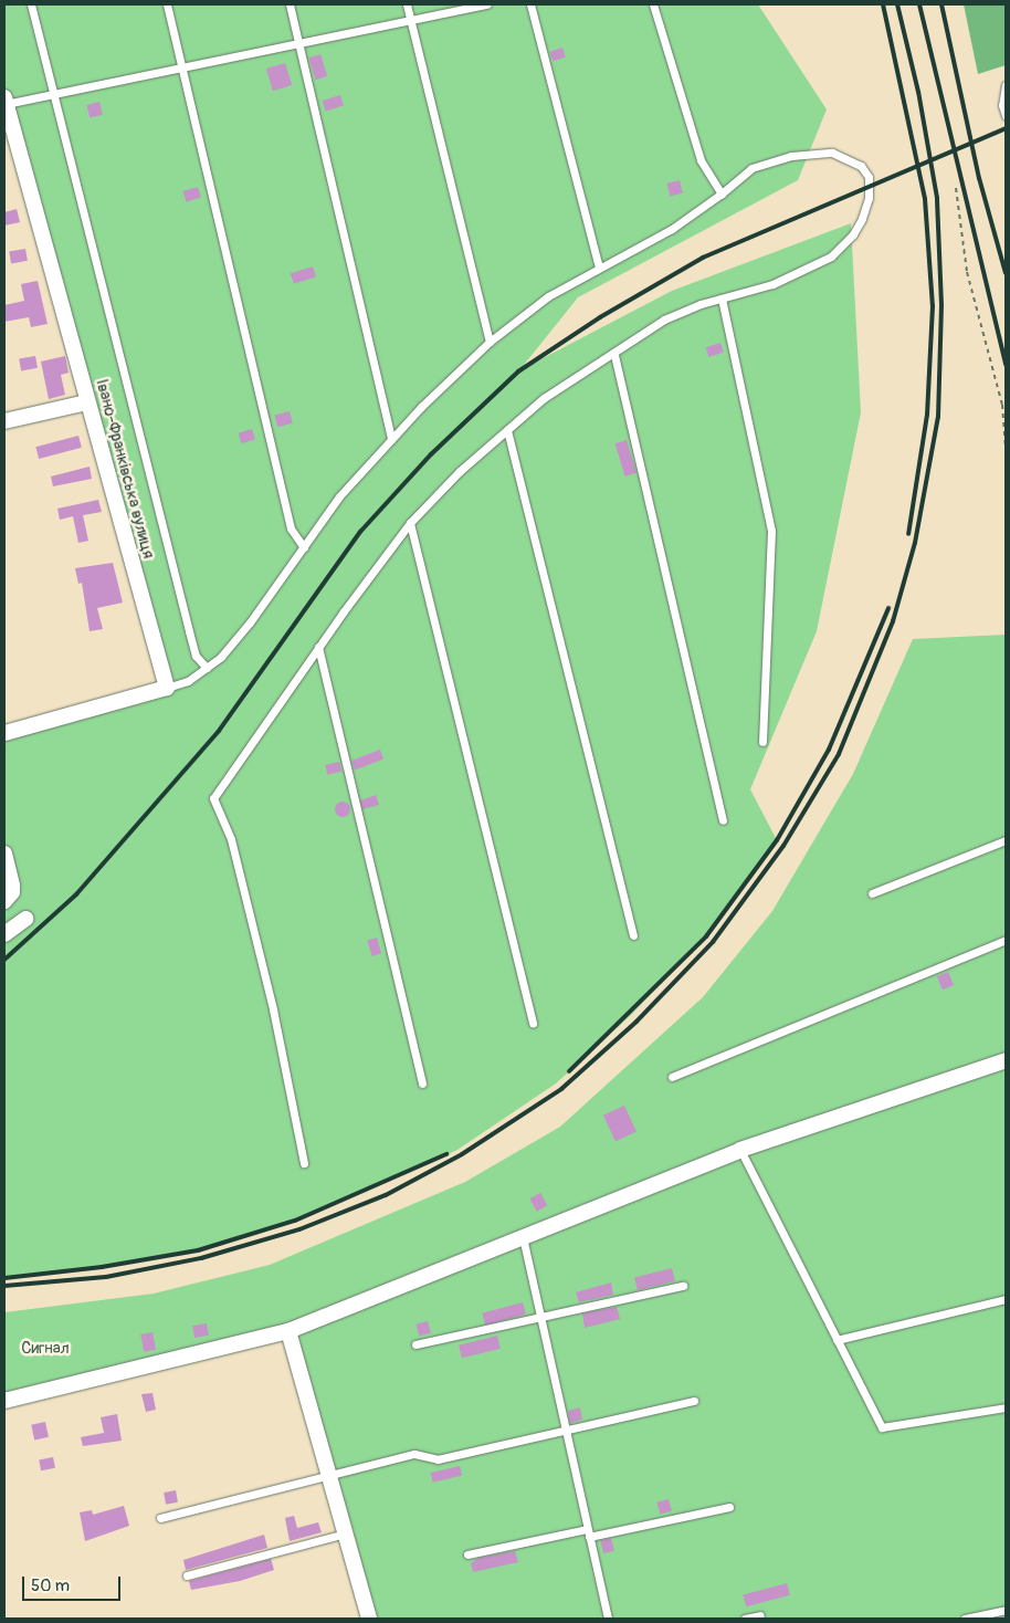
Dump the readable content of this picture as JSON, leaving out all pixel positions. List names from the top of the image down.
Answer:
{
  "streets": {
    "street": ["Івано-Франківська вулиця"]
  },
  "parks": ["Сигнал"],
  "scale_bar": "50 m"
}
